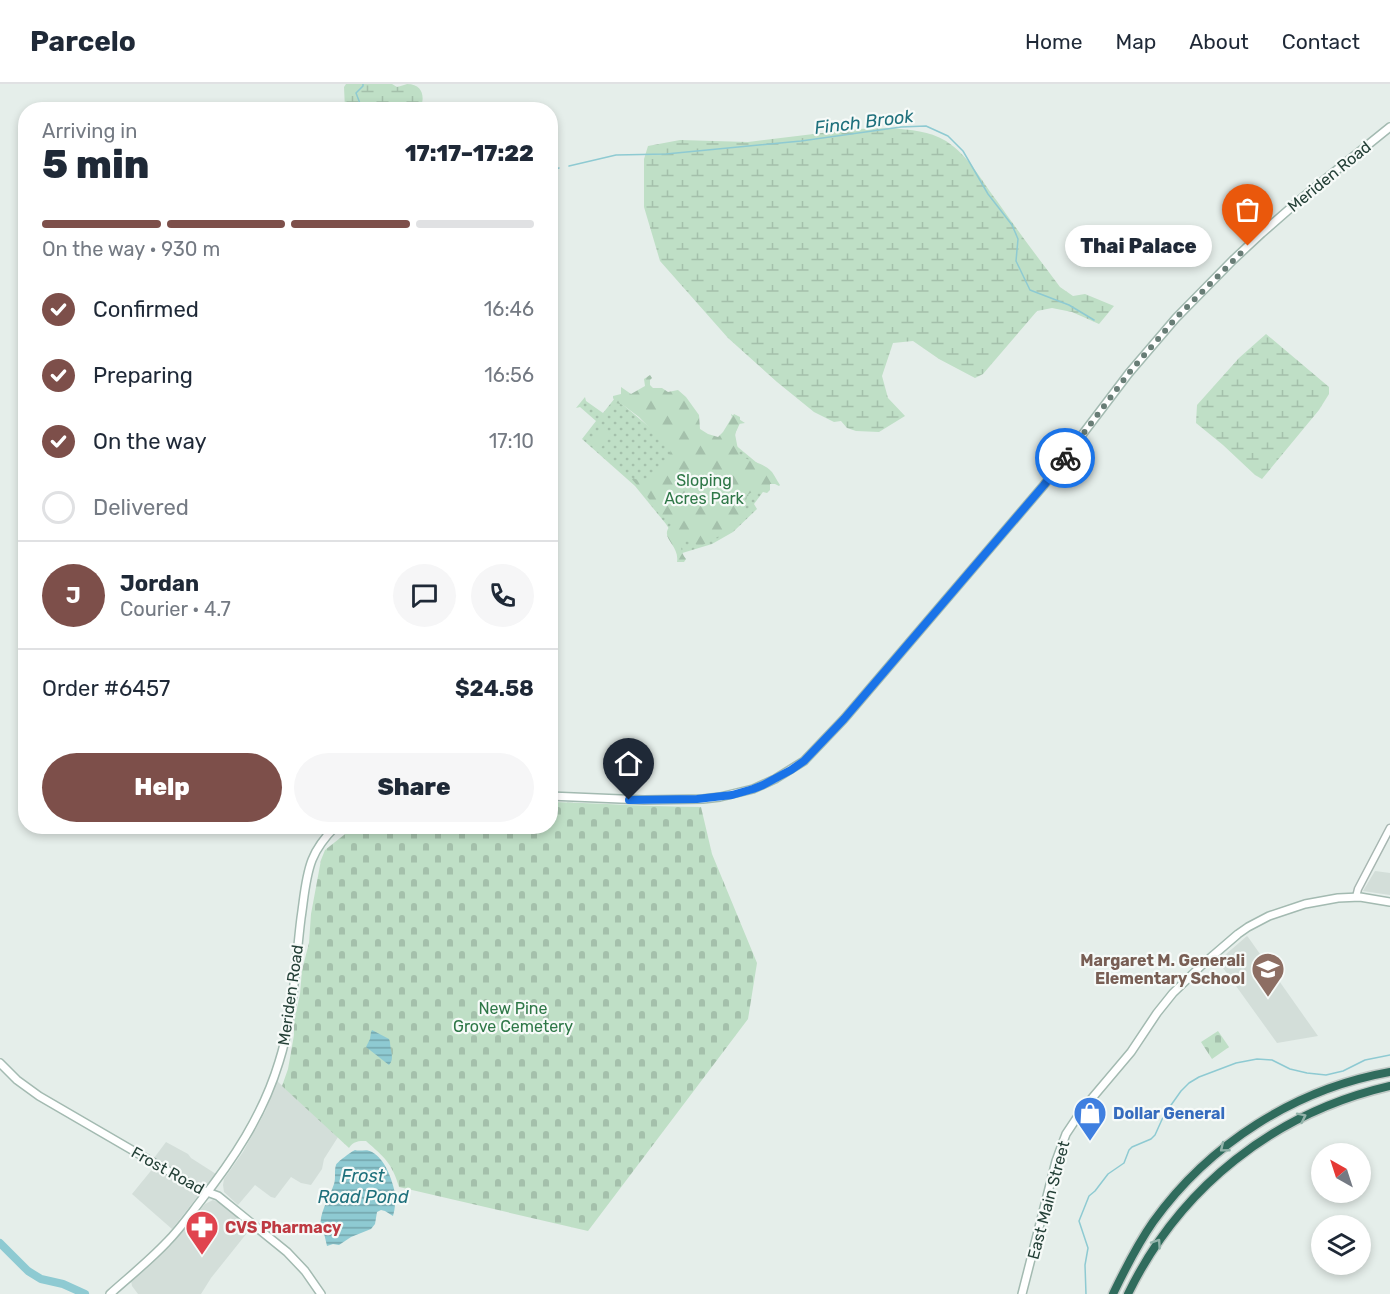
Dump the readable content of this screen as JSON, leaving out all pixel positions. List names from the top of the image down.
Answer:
{
  "streets": {
    "main road": ["Meriden Road", "Frost Road", "East Main Street"]
  },
  "crossings": [
    ["Meriden Road", "Frost Road"]
  ],
  "water": ["Finch Brook", "Frost Road Pond"],
  "parks": ["Sloping Acres Park", "New Pine Grove Cemetery"],
  "places": {
    "other": ["Thai Palace"],
    "school or university": ["Margaret M. Generali Elementary School"],
    "shop": ["Dollar General"],
    "pharmacy": ["CVS Pharmacy"]
  },
  "north": "top left",
  "page": {
    "header": "Parcelo",
    "nav": [
      "Home",
      "Map",
      "About",
      "Contact"
    ],
    "heading": ["5 min", "Arriving in", "17:17–17:22"],
    "panel": [
      "Jordan",
      "Courier · 4.7",
      "Order #6457",
      "$24.58"
    ],
    "bar": "On the way · 930 m",
    "bubble": "Thai Palace",
    "list": [
      ["Confirmed", "16:46"],
      ["Preparing", "16:56"],
      ["On the way", "17:10"],
      "Delivered"
    ],
    "round": "J",
    "buttons": ["Help", "Share"]
  }
}
